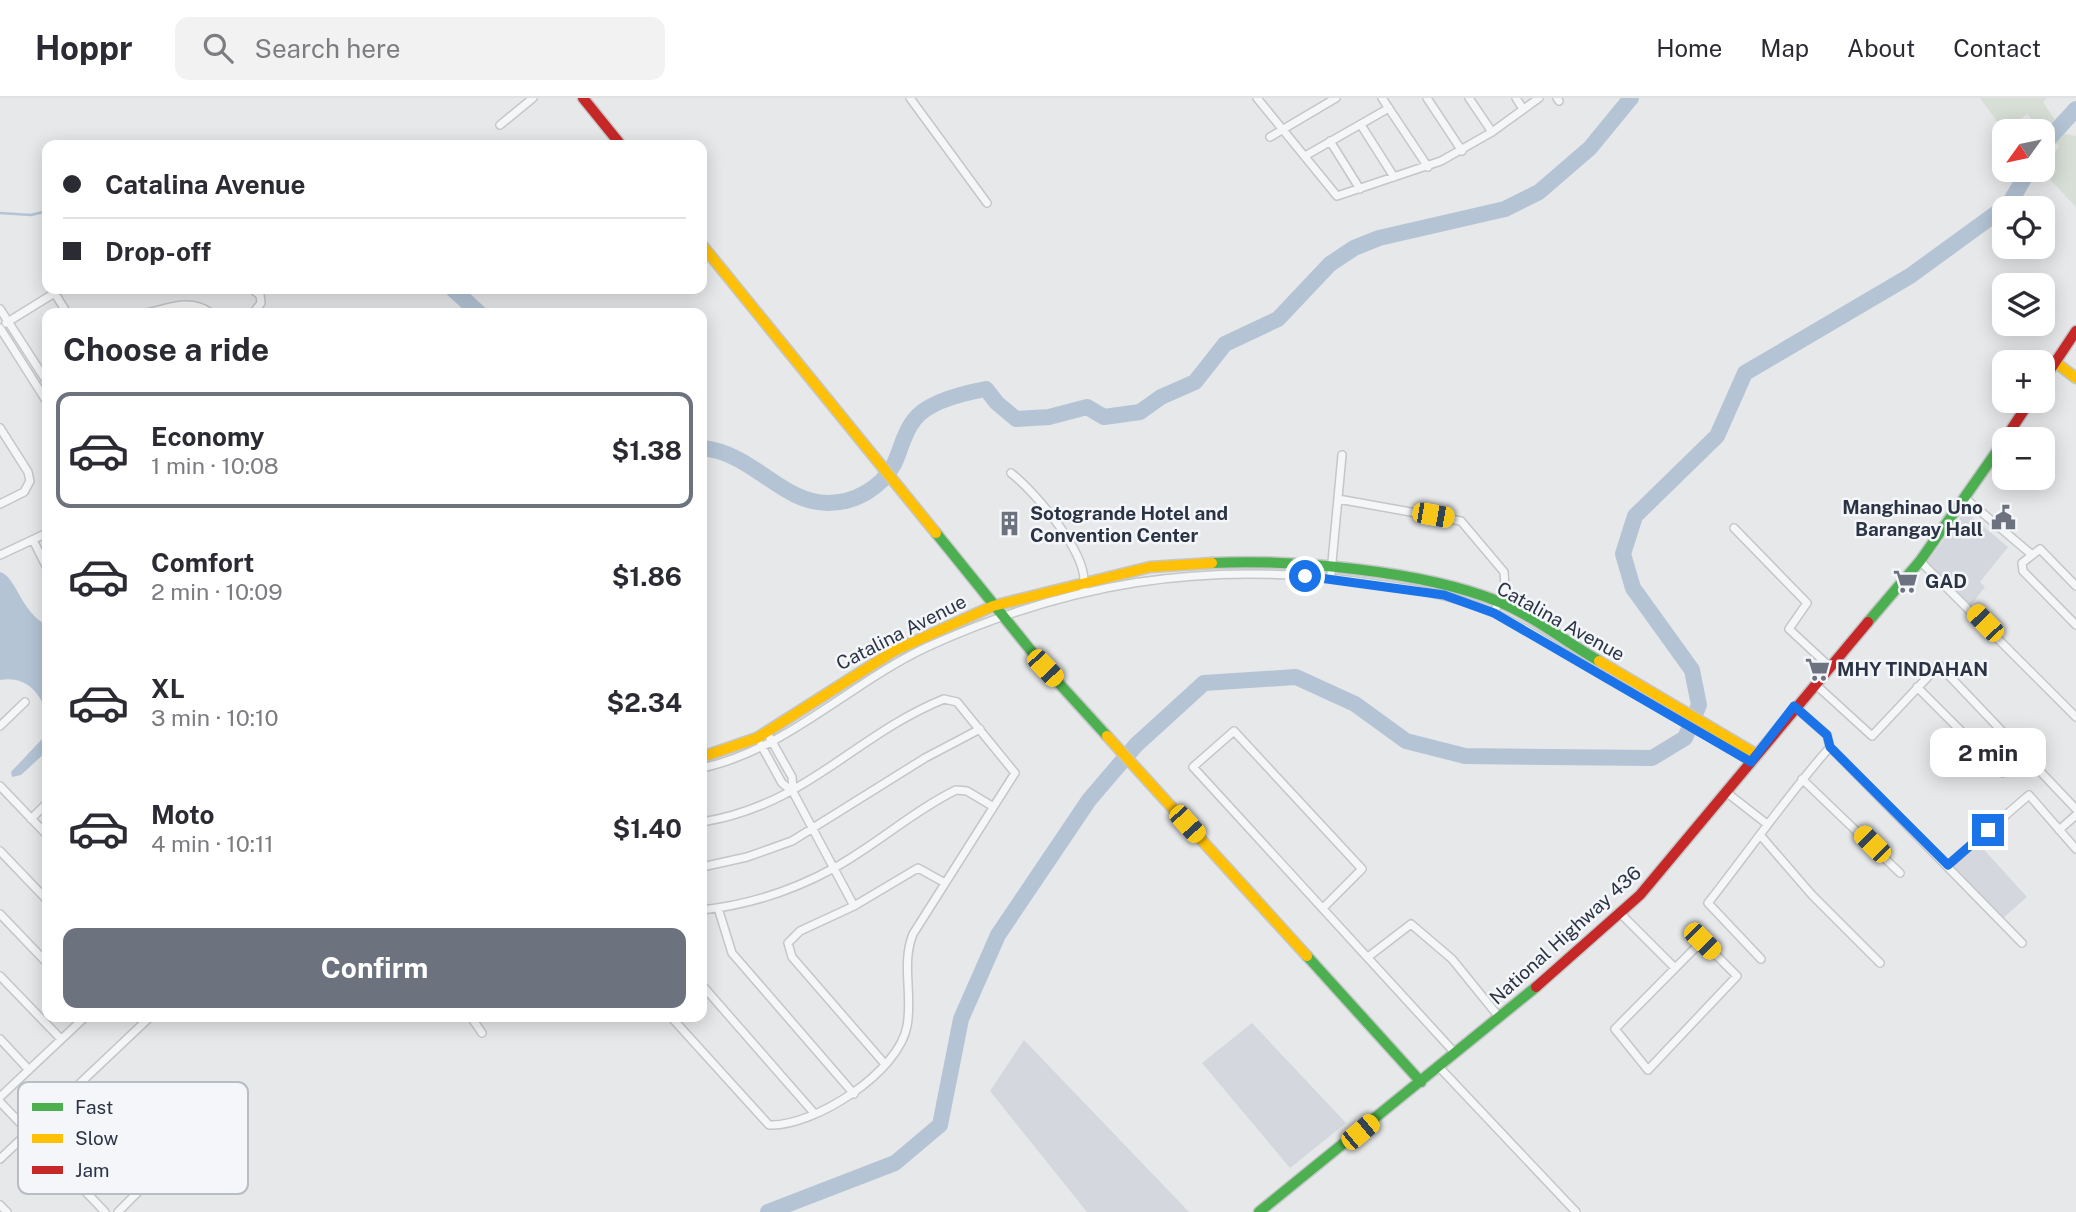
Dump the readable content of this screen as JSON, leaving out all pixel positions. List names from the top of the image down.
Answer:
{
  "streets": {
    "main road": ["Catalina Avenue", "National Highway 436"]
  },
  "crossings": [
    ["Catalina Avenue", "National Highway 436"]
  ],
  "places": {
    "public building": ["Manghinao Uno Barangay Hall"],
    "building": ["Sotogrande Hotel and Convention Center"],
    "supermarket": ["GAD", "MHY TINDAHAN"]
  },
  "legend": ["Fast", "Slow", "Jam"],
  "north": "bottom left",
  "page": {
    "header": "Hoppr",
    "search": "Search here",
    "nav": [
      "Home",
      "Map",
      "About",
      "Contact"
    ],
    "map_buttons": ["+", "−"],
    "banner": ["Catalina Avenue", "Drop-off"],
    "heading": "Choose a ride",
    "list": [
      {
        "name": "Economy",
        "note": "1 min · 10:08",
        "value": "$1.38"
      },
      {
        "name": "Comfort",
        "note": "2 min · 10:09",
        "value": "$1.86"
      },
      {
        "name": "XL",
        "note": "3 min · 10:10",
        "value": "$2.34"
      },
      {
        "name": "Moto",
        "note": "4 min · 10:11",
        "value": "$1.40"
      }
    ],
    "bubble": "2 min",
    "buttons": "Confirm"
  }
}
